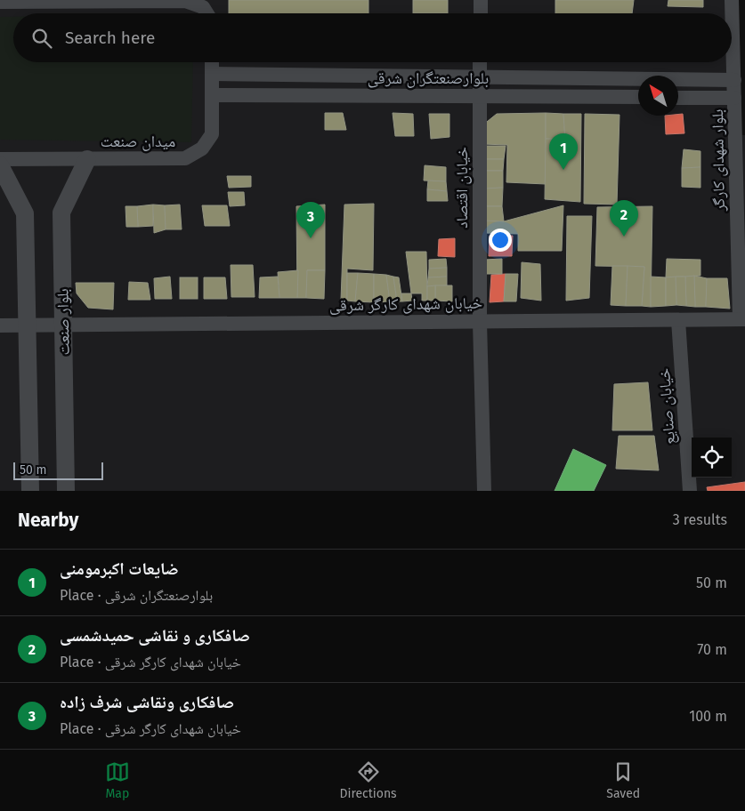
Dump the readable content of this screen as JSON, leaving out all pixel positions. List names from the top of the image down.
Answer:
{
  "streets": {
    "street": [
      "بلوارصنعتگران شرقی",
      "میدان صنعت",
      "بلوار شهدای کارگر",
      "خیابان اقتصاد",
      "خیابان شهدای کارگر شرقی",
      "بلوار صنعت",
      "خیابان صنایع"
    ]
  },
  "crossings": [
    ["بلوارصنعتگران شرقی", "میدان صنعت"],
    ["بلوارصنعتگران شرقی", "خیابان اقتصاد"],
    ["میدان صنعت", "بلوار صنعت"],
    ["بلوار شهدای کارگر", "خیابان شهدای کارگر شرقی"],
    ["خیابان اقتصاد", "خیابان شهدای کارگر شرقی"],
    ["خیابان شهدای کارگر شرقی", "بلوار صنعت"],
    ["خیابان شهدای کارگر شرقی", "خیابان صنایع"]
  ],
  "scale_bar": "50 m",
  "north": "top left",
  "page": {
    "search": "Search here",
    "pins": ["1", "2", "3"],
    "scale": "50 m",
    "heading": ["Nearby", "3 results"],
    "list": [
      {
        "mark": "1",
        "name": "ضایعات اکبرمومنی",
        "note": "Place · بلوارصنعتگران شرقی",
        "value": "50 m"
      },
      {
        "mark": "2",
        "name": "صافکاری و نقاشی حمیدشمسی",
        "note": "Place · خیابان شهدای کارگر شرقی",
        "value": "70 m"
      },
      {
        "mark": "3",
        "name": "صافکاری ونقاشی شرف زاده",
        "note": "Place · خیابان شهدای کارگر شرقی",
        "value": "100 m"
      }
    ],
    "nav": ["Map", "Directions", "Saved"]
  }
}
